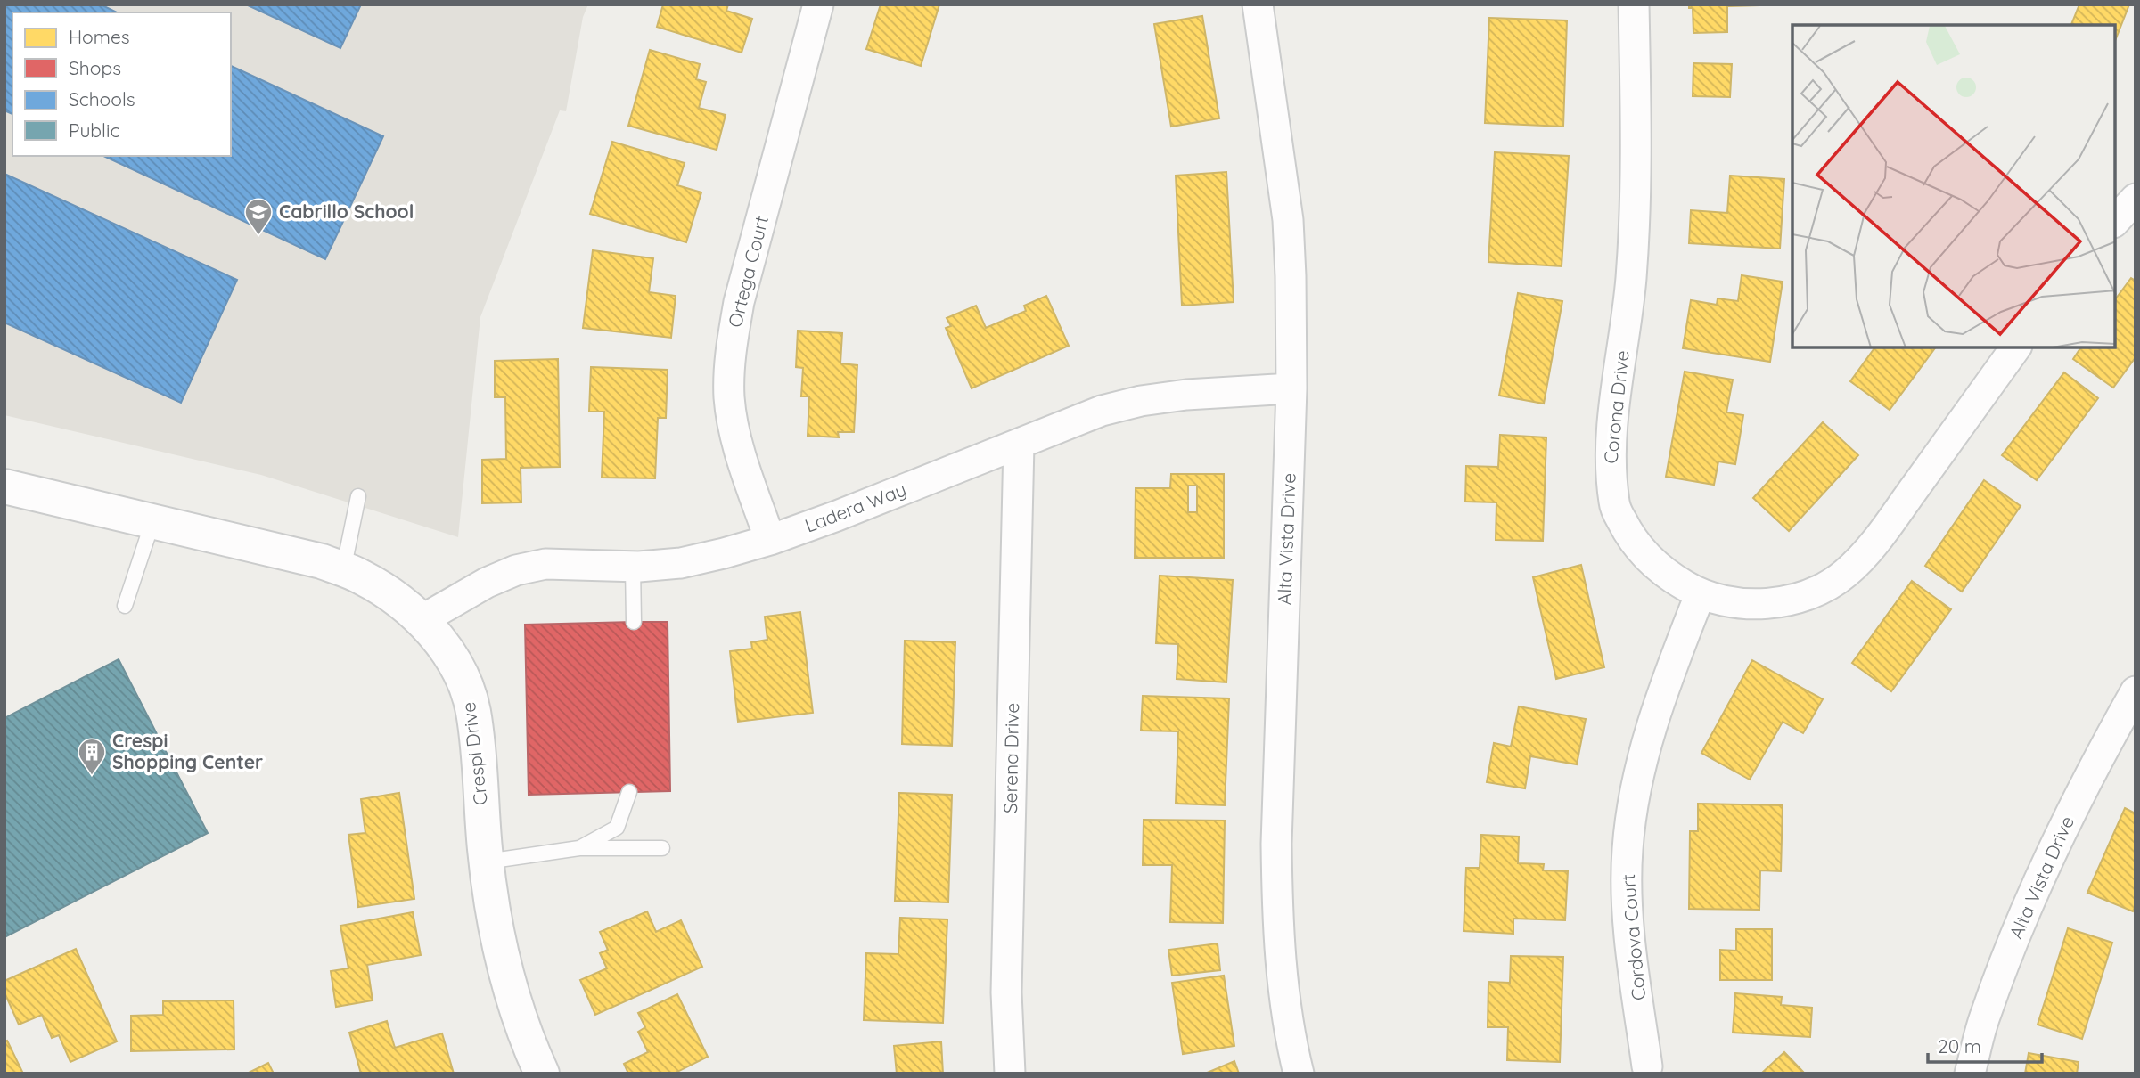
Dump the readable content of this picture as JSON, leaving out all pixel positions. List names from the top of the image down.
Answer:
{
  "streets": {
    "street": [
      "Ortega Court",
      "Corona Drive",
      "Ladera Way",
      "Alta Vista Drive",
      "Crespi Drive",
      "Serena Drive",
      "Cordova Court"
    ]
  },
  "crossings": [
    ["Ortega Court", "Ladera Way"],
    ["Corona Drive", "Cordova Court"],
    ["Ladera Way", "Alta Vista Drive"],
    ["Ladera Way", "Crespi Drive"],
    ["Ladera Way", "Serena Drive"]
  ],
  "places": {
    "school or university": ["Cabrillo School"],
    "building": ["Crespi Shopping Center"]
  },
  "legend": [
    "Homes",
    "Shops",
    "Schools",
    "Public"
  ],
  "scale_bar": "20 m"
}
